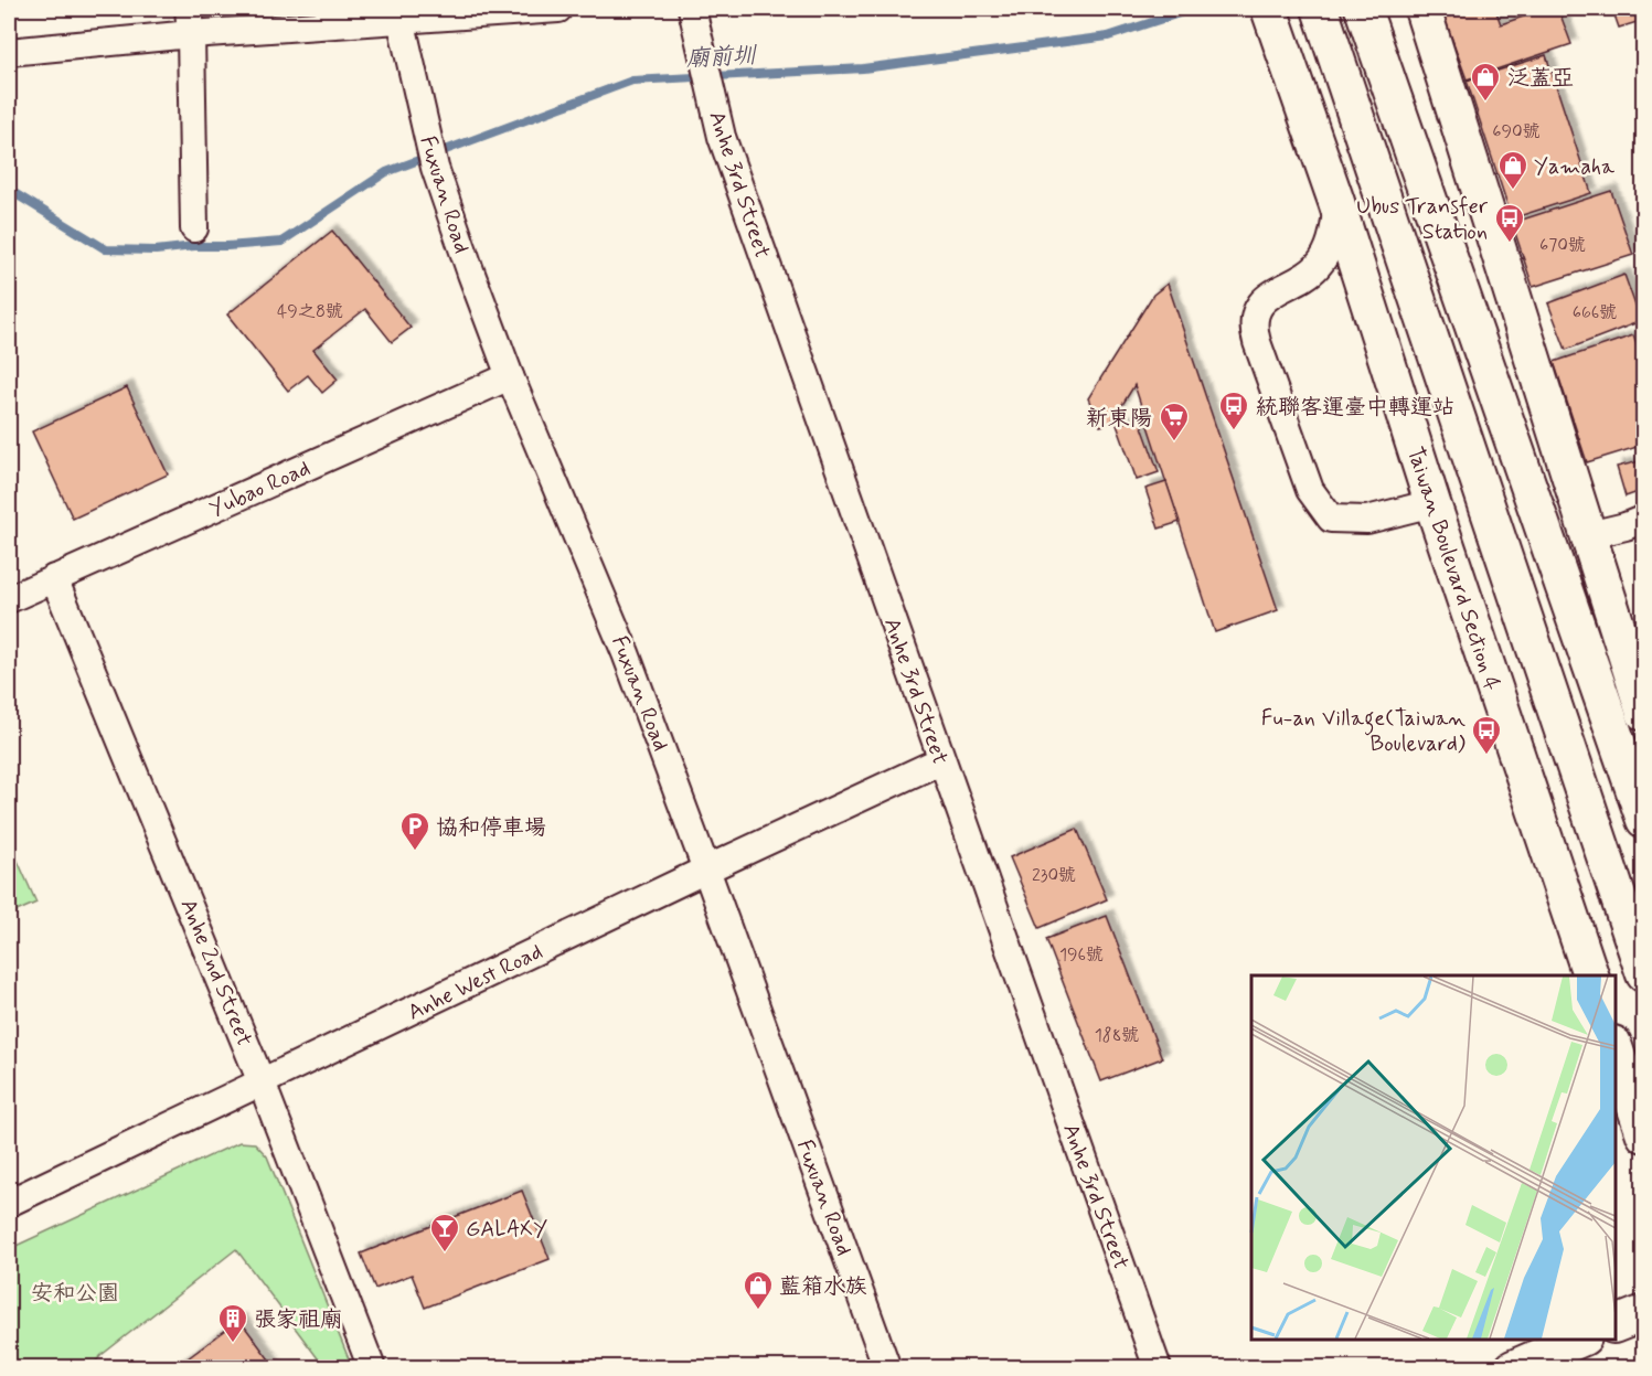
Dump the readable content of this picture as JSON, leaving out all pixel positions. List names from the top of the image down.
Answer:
{
  "streets": {
    "main road": ["Taiwan Boulevard Section 4"],
    "street": [
      "Anhe 3rd Street",
      "Fuxuan Road",
      "Yubao Road",
      "Anhe 2nd Street",
      "Anhe West Road"
    ]
  },
  "crossings": [
    ["Anhe 3rd Street", "Anhe West Road"],
    ["Fuxuan Road", "Yubao Road"],
    ["Fuxuan Road", "Anhe West Road"],
    ["Yubao Road", "Anhe 2nd Street"],
    ["Anhe 2nd Street", "Anhe West Road"]
  ],
  "water": ["廟前圳"],
  "parks": ["安和公園"],
  "places": {
    "shop": ["泛蓋亞", "Yamaha", "藍箱水族"],
    "bus stop": ["Ubus Transfer Station", "統聯客運臺中轉運站", "Fu-an Village(Taiwan Boulevard)"],
    "supermarket": ["新東陽"],
    "parking": ["協和停車場"],
    "bar": ["GALAXY"],
    "building": ["張家祖廟"]
  },
  "house_numbers": [
    "690號",
    "670號",
    "49之8號",
    "666號",
    "230號",
    "196號",
    "188號"
  ]
}
